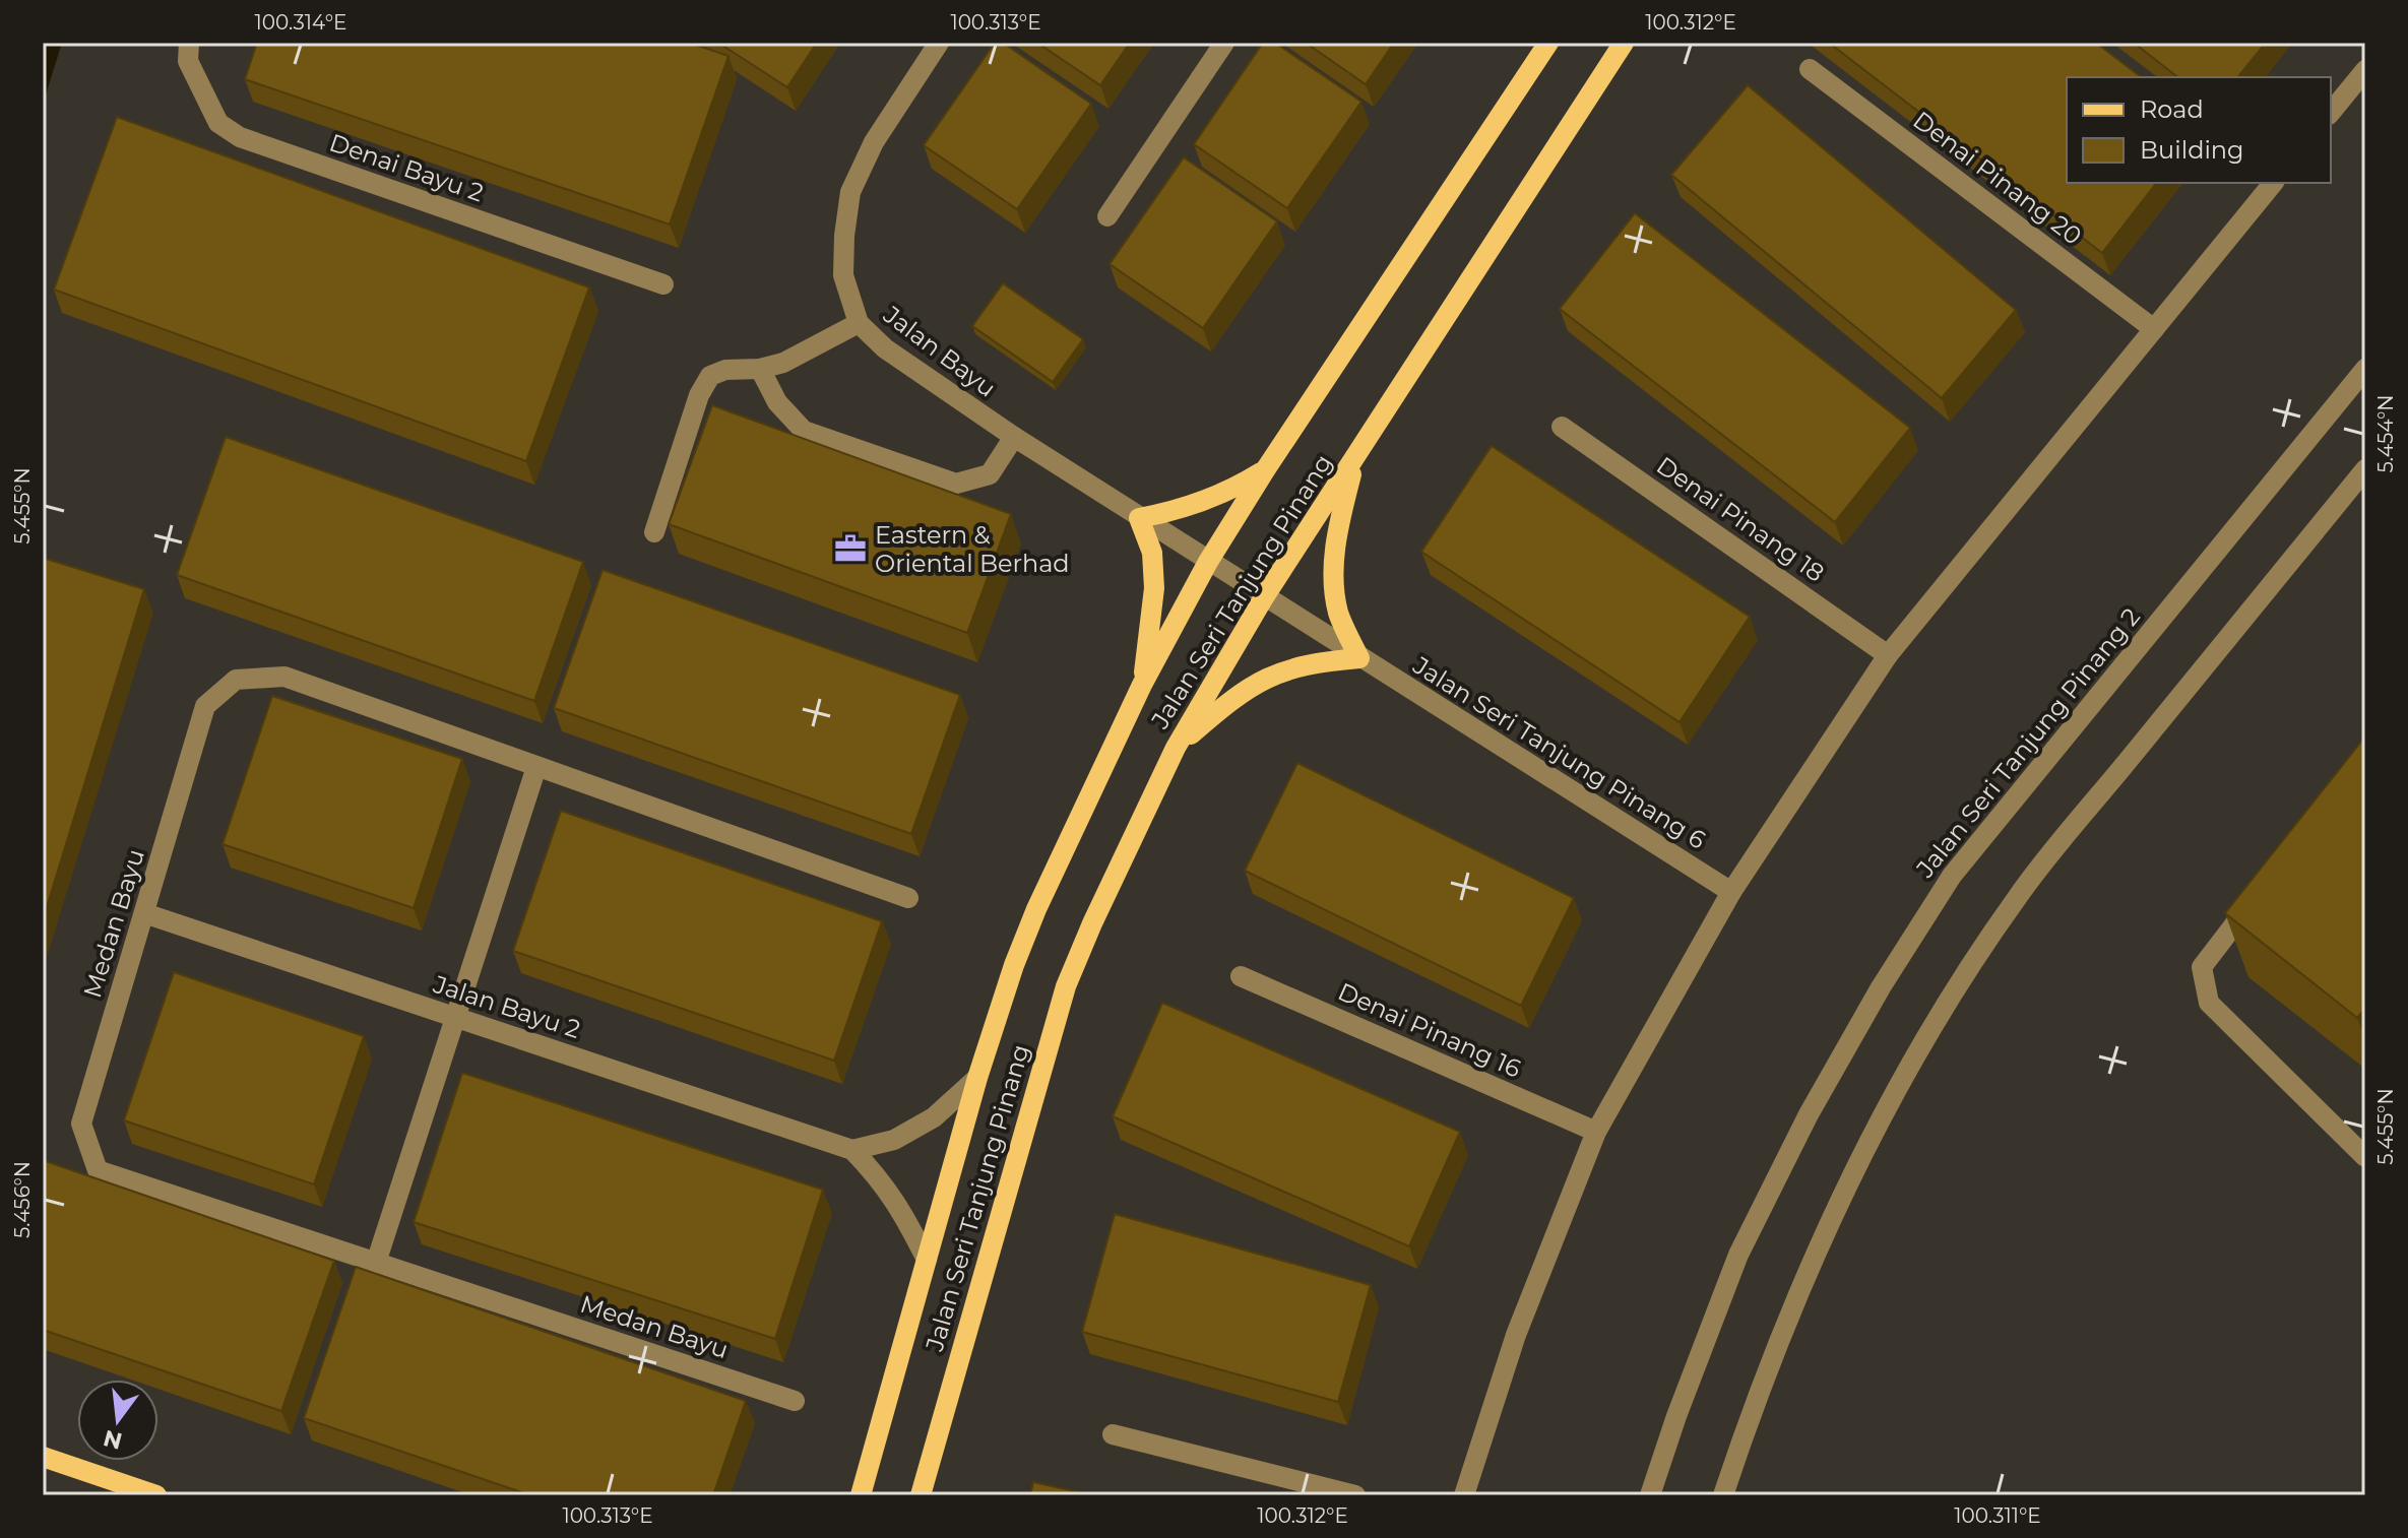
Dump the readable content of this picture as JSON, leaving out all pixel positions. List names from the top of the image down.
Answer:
{
  "streets": {
    "main road": ["Jalan Seri Tanjung Pinang"],
    "street": [
      "Denai Bayu 2",
      "Denai Pinang 20",
      "Jalan Bayu",
      "Denai Pinang 18",
      "Jalan Seri Tanjung Pinang 2",
      "Jalan Seri Tanjung Pinang 6",
      "Medan Bayu",
      "Jalan Bayu 2",
      "Denai Pinang 16"
    ]
  },
  "crossings": [
    ["Jalan Bayu", "Jalan Seri Tanjung Pinang"],
    ["Jalan Bayu", "Jalan Seri Tanjung Pinang 6"],
    ["Jalan Seri Tanjung Pinang", "Jalan Seri Tanjung Pinang 6"],
    ["Medan Bayu", "Jalan Bayu 2"]
  ],
  "places": {
    "office": ["Eastern & Oriental Berhad"]
  },
  "legend": ["Road", "Building"],
  "north": "bottom",
  "coordinates": [
    "100.314°E",
    "100.313°E",
    "100.312°E",
    "5.454°N",
    "5.455°N",
    "5.456°N",
    "100.311°E"
  ]
}
